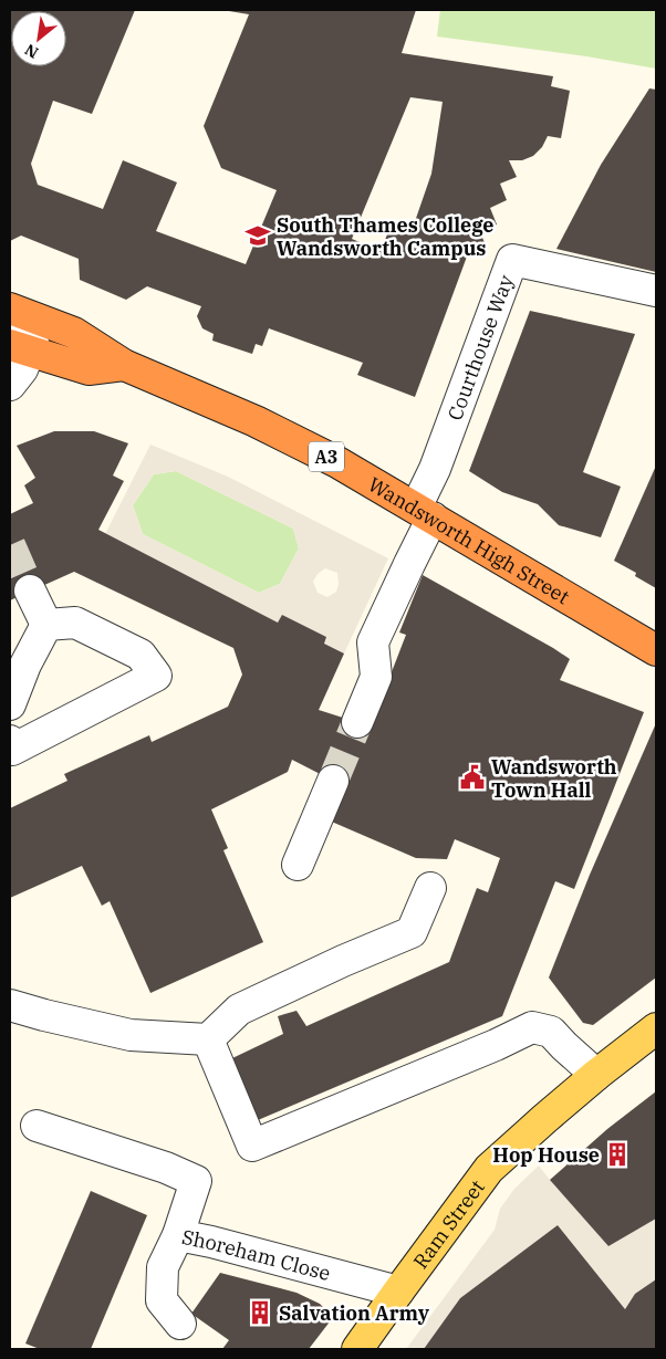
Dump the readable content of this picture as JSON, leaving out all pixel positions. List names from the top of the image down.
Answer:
{
  "streets": {
    "highway": ["A3", "Wandsworth High Street"],
    "main road": ["Ram Street"],
    "street": ["Courthouse Way", "Shoreham Close"]
  },
  "crossings": [
    ["Courthouse Way", "Wandsworth High Street"],
    ["A3", "Wandsworth High Street"],
    ["Ram Street", "Shoreham Close"]
  ],
  "places": {
    "school or university": ["South Thames College Wandsworth Campus"],
    "public building": ["Wandsworth Town Hall"],
    "building": ["Hop House", "Salvation Army"]
  },
  "north": "bottom left"
}
